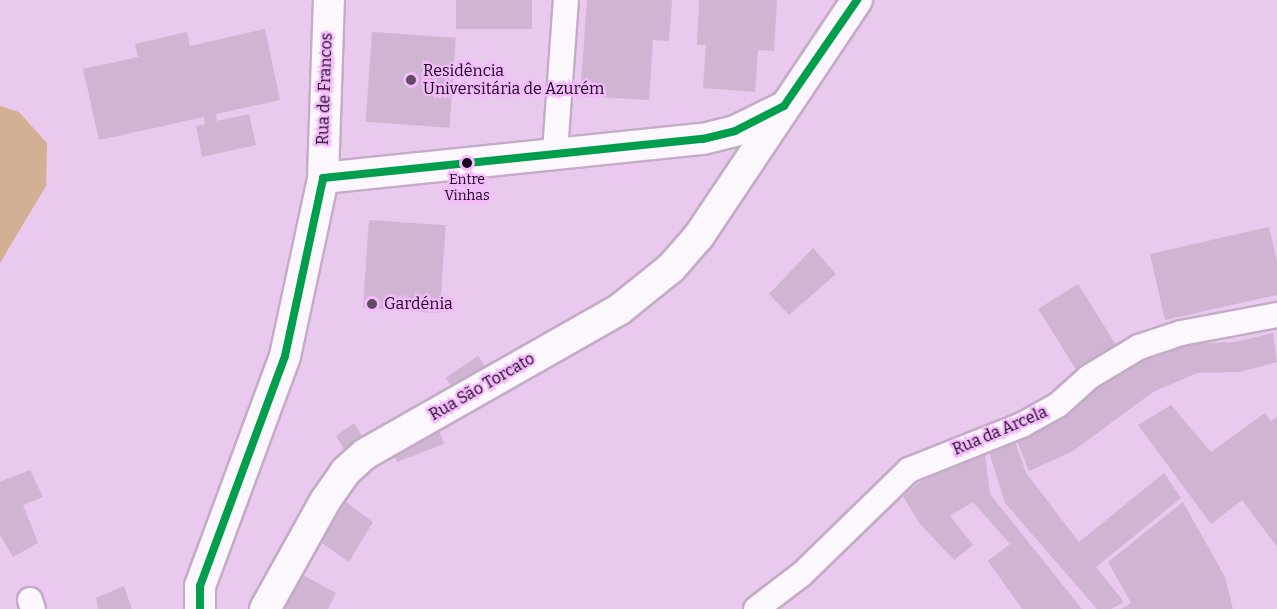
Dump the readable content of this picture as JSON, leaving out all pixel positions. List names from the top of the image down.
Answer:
{
  "streets": {
    "street": ["Rua de Francos", "Rua São Torcato", "Rua da Arcela"]
  },
  "places": ["Residência Universitária de Azurém", "Entre Vinhas", "Gardénia"]
}
